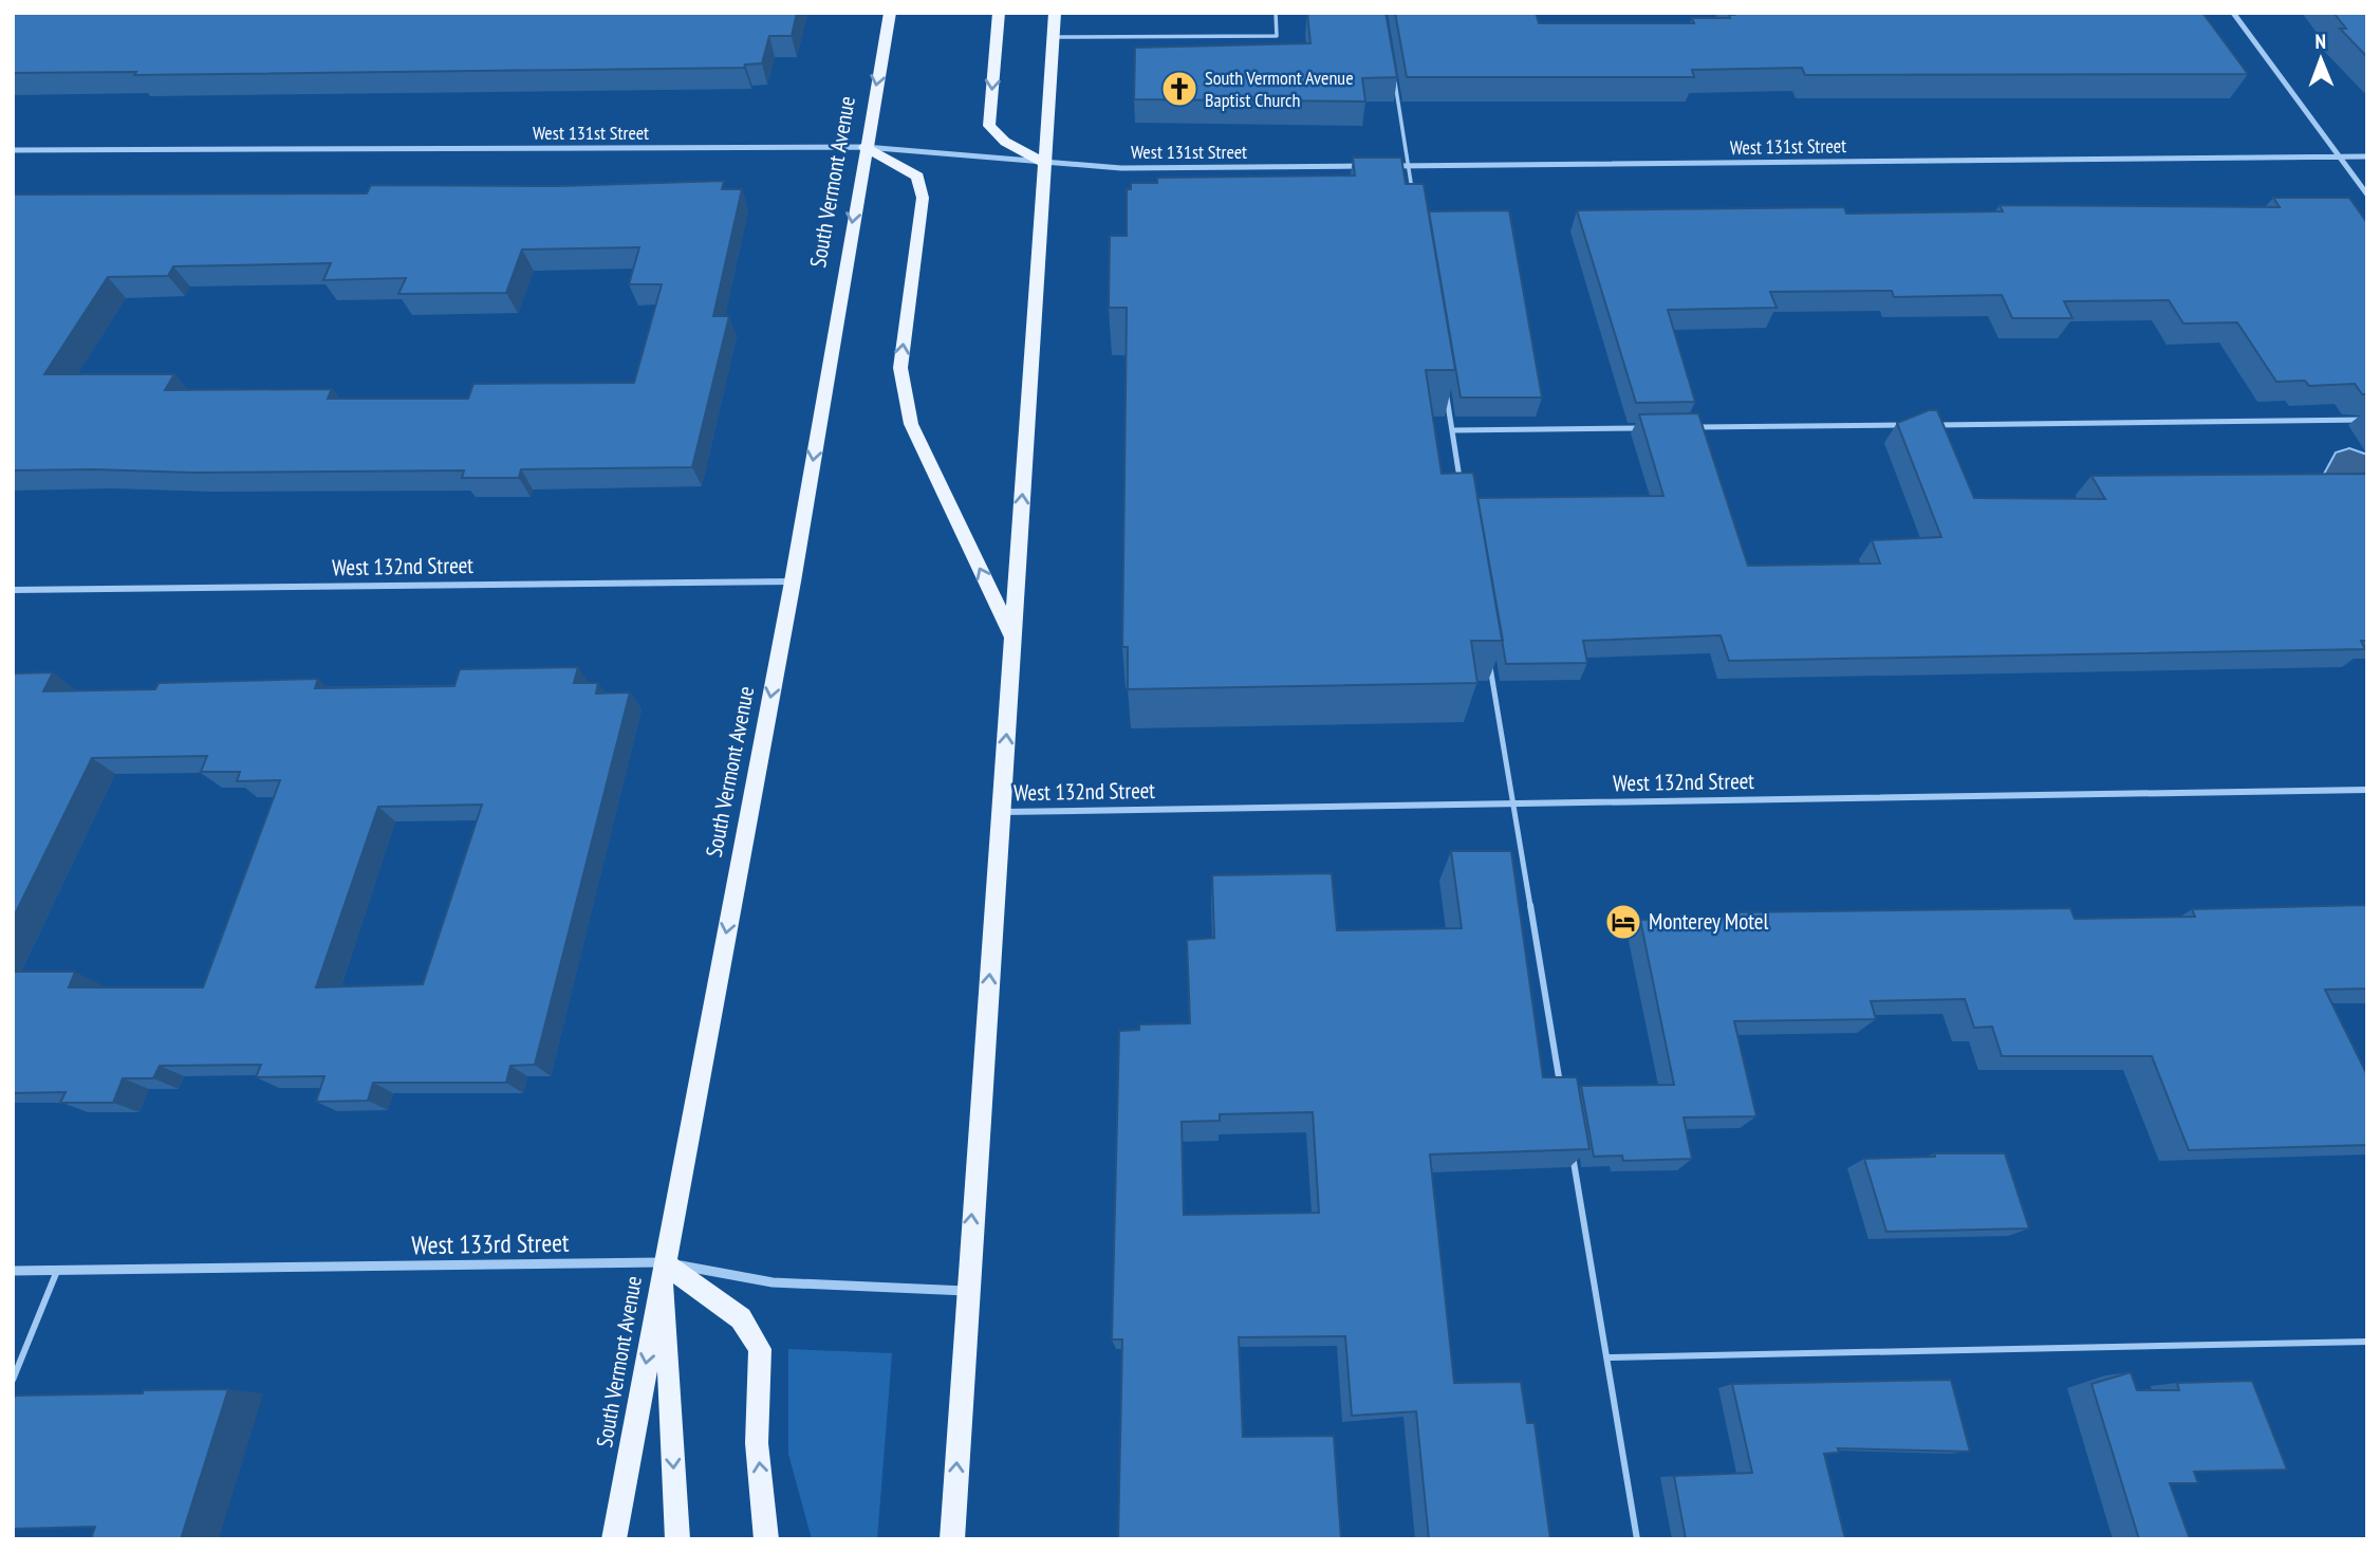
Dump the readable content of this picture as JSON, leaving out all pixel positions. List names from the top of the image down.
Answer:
{
  "streets": {
    "main road": ["South Vermont Avenue"],
    "street": ["West 131st Street", "West 132nd Street", "West 133rd Street"]
  },
  "crossings": [
    ["West 131st Street", "South Vermont Avenue"],
    ["South Vermont Avenue", "West 132nd Street"],
    ["South Vermont Avenue", "West 133rd Street"]
  ],
  "one_way": ["South Vermont Avenue"],
  "places": {
    "church": ["South Vermont Avenue Baptist Church"],
    "hotel": ["Monterey Motel"]
  },
  "north": "top"
}
